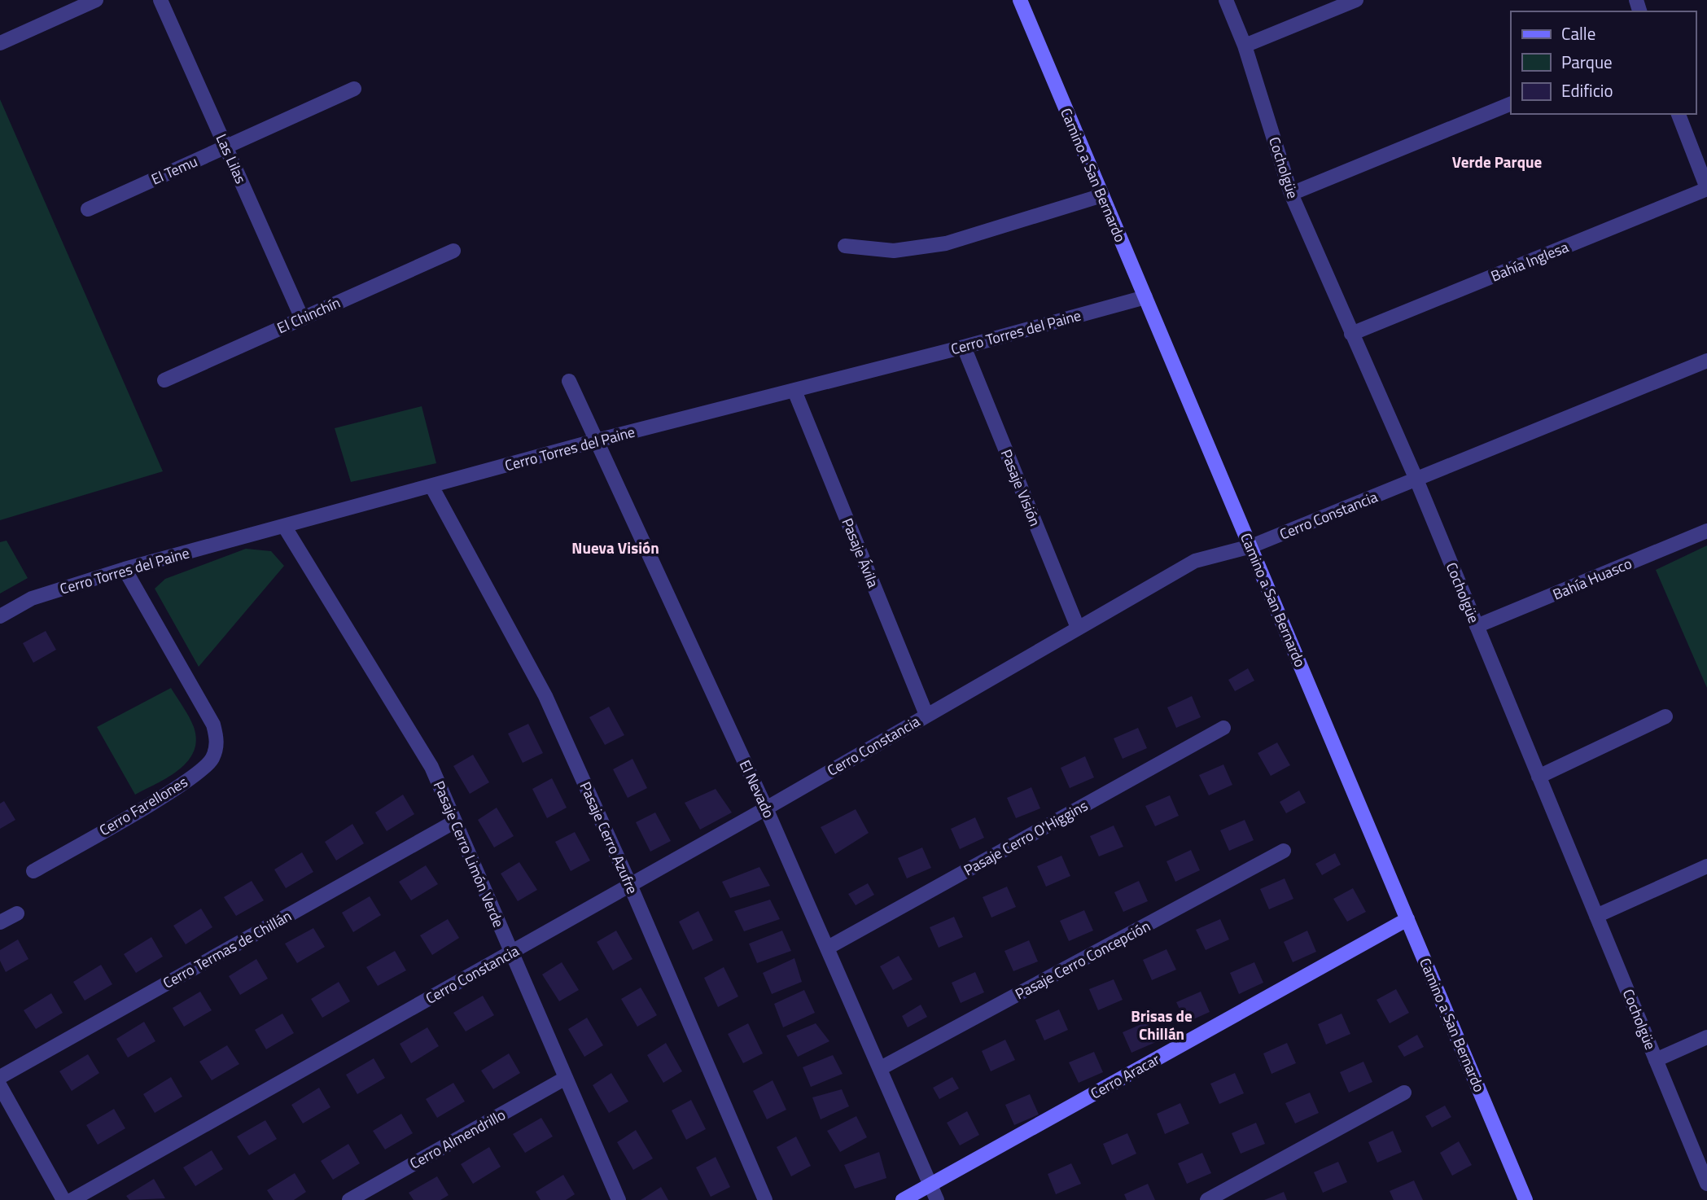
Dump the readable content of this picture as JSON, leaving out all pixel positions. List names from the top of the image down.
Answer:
{
  "streets": {
    "street": [
      "Las Lilas",
      "Cocholgüe",
      "El Temu",
      "Camino a San Bernardo",
      "Bahía Inglesa",
      "El Chinchín",
      "Cerro Torres del Paine",
      "Pasaje Visión",
      "Cerro Constancia",
      "Pasaje Ávila",
      "Bahía Huasco",
      "El Nevado",
      "Cerro Farellones",
      "Pasaje Cerro Azufre",
      "Pasaje Cerro O'Higgins",
      "Pasaje Cerro Limón Verde",
      "Cerro Termas de Chillán",
      "Pasaje Cerro Concepción",
      "Cerro Aracar",
      "Cerro Almendrillo"
    ]
  },
  "crossings": [
    ["Las Lilas", "El Temu"],
    ["Las Lilas", "El Chinchín"],
    ["Cocholgüe", "Bahía Inglesa"],
    ["Cocholgüe", "Cerro Constancia"],
    ["Cocholgüe", "Bahía Huasco"],
    ["Camino a San Bernardo", "Cerro Torres del Paine"],
    ["Camino a San Bernardo", "Cerro Constancia"],
    ["Camino a San Bernardo", "Cerro Aracar"],
    ["Cerro Torres del Paine", "Pasaje Visión"],
    ["Cerro Torres del Paine", "Pasaje Ávila"],
    ["Cerro Torres del Paine", "El Nevado"],
    ["Cerro Torres del Paine", "Cerro Farellones"],
    ["Cerro Torres del Paine", "Pasaje Cerro Azufre"],
    ["Cerro Torres del Paine", "Pasaje Cerro Limón Verde"],
    ["Pasaje Visión", "Cerro Constancia"],
    ["Cerro Constancia", "Pasaje Ávila"],
    ["Cerro Constancia", "El Nevado"],
    ["Cerro Constancia", "Pasaje Cerro Azufre"],
    ["Cerro Constancia", "Pasaje Cerro Limón Verde"],
    ["El Nevado", "Pasaje Cerro O'Higgins"],
    ["El Nevado", "Pasaje Cerro Concepción"],
    ["El Nevado", "Cerro Aracar"],
    ["Pasaje Cerro Limón Verde", "Cerro Termas de Chillán"],
    ["Pasaje Cerro Limón Verde", "Cerro Almendrillo"]
  ],
  "districts": ["Verde Parque", "Nueva Visión", "Brisas de Chillán"],
  "legend": ["Calle", "Parque", "Edificio"]
}
